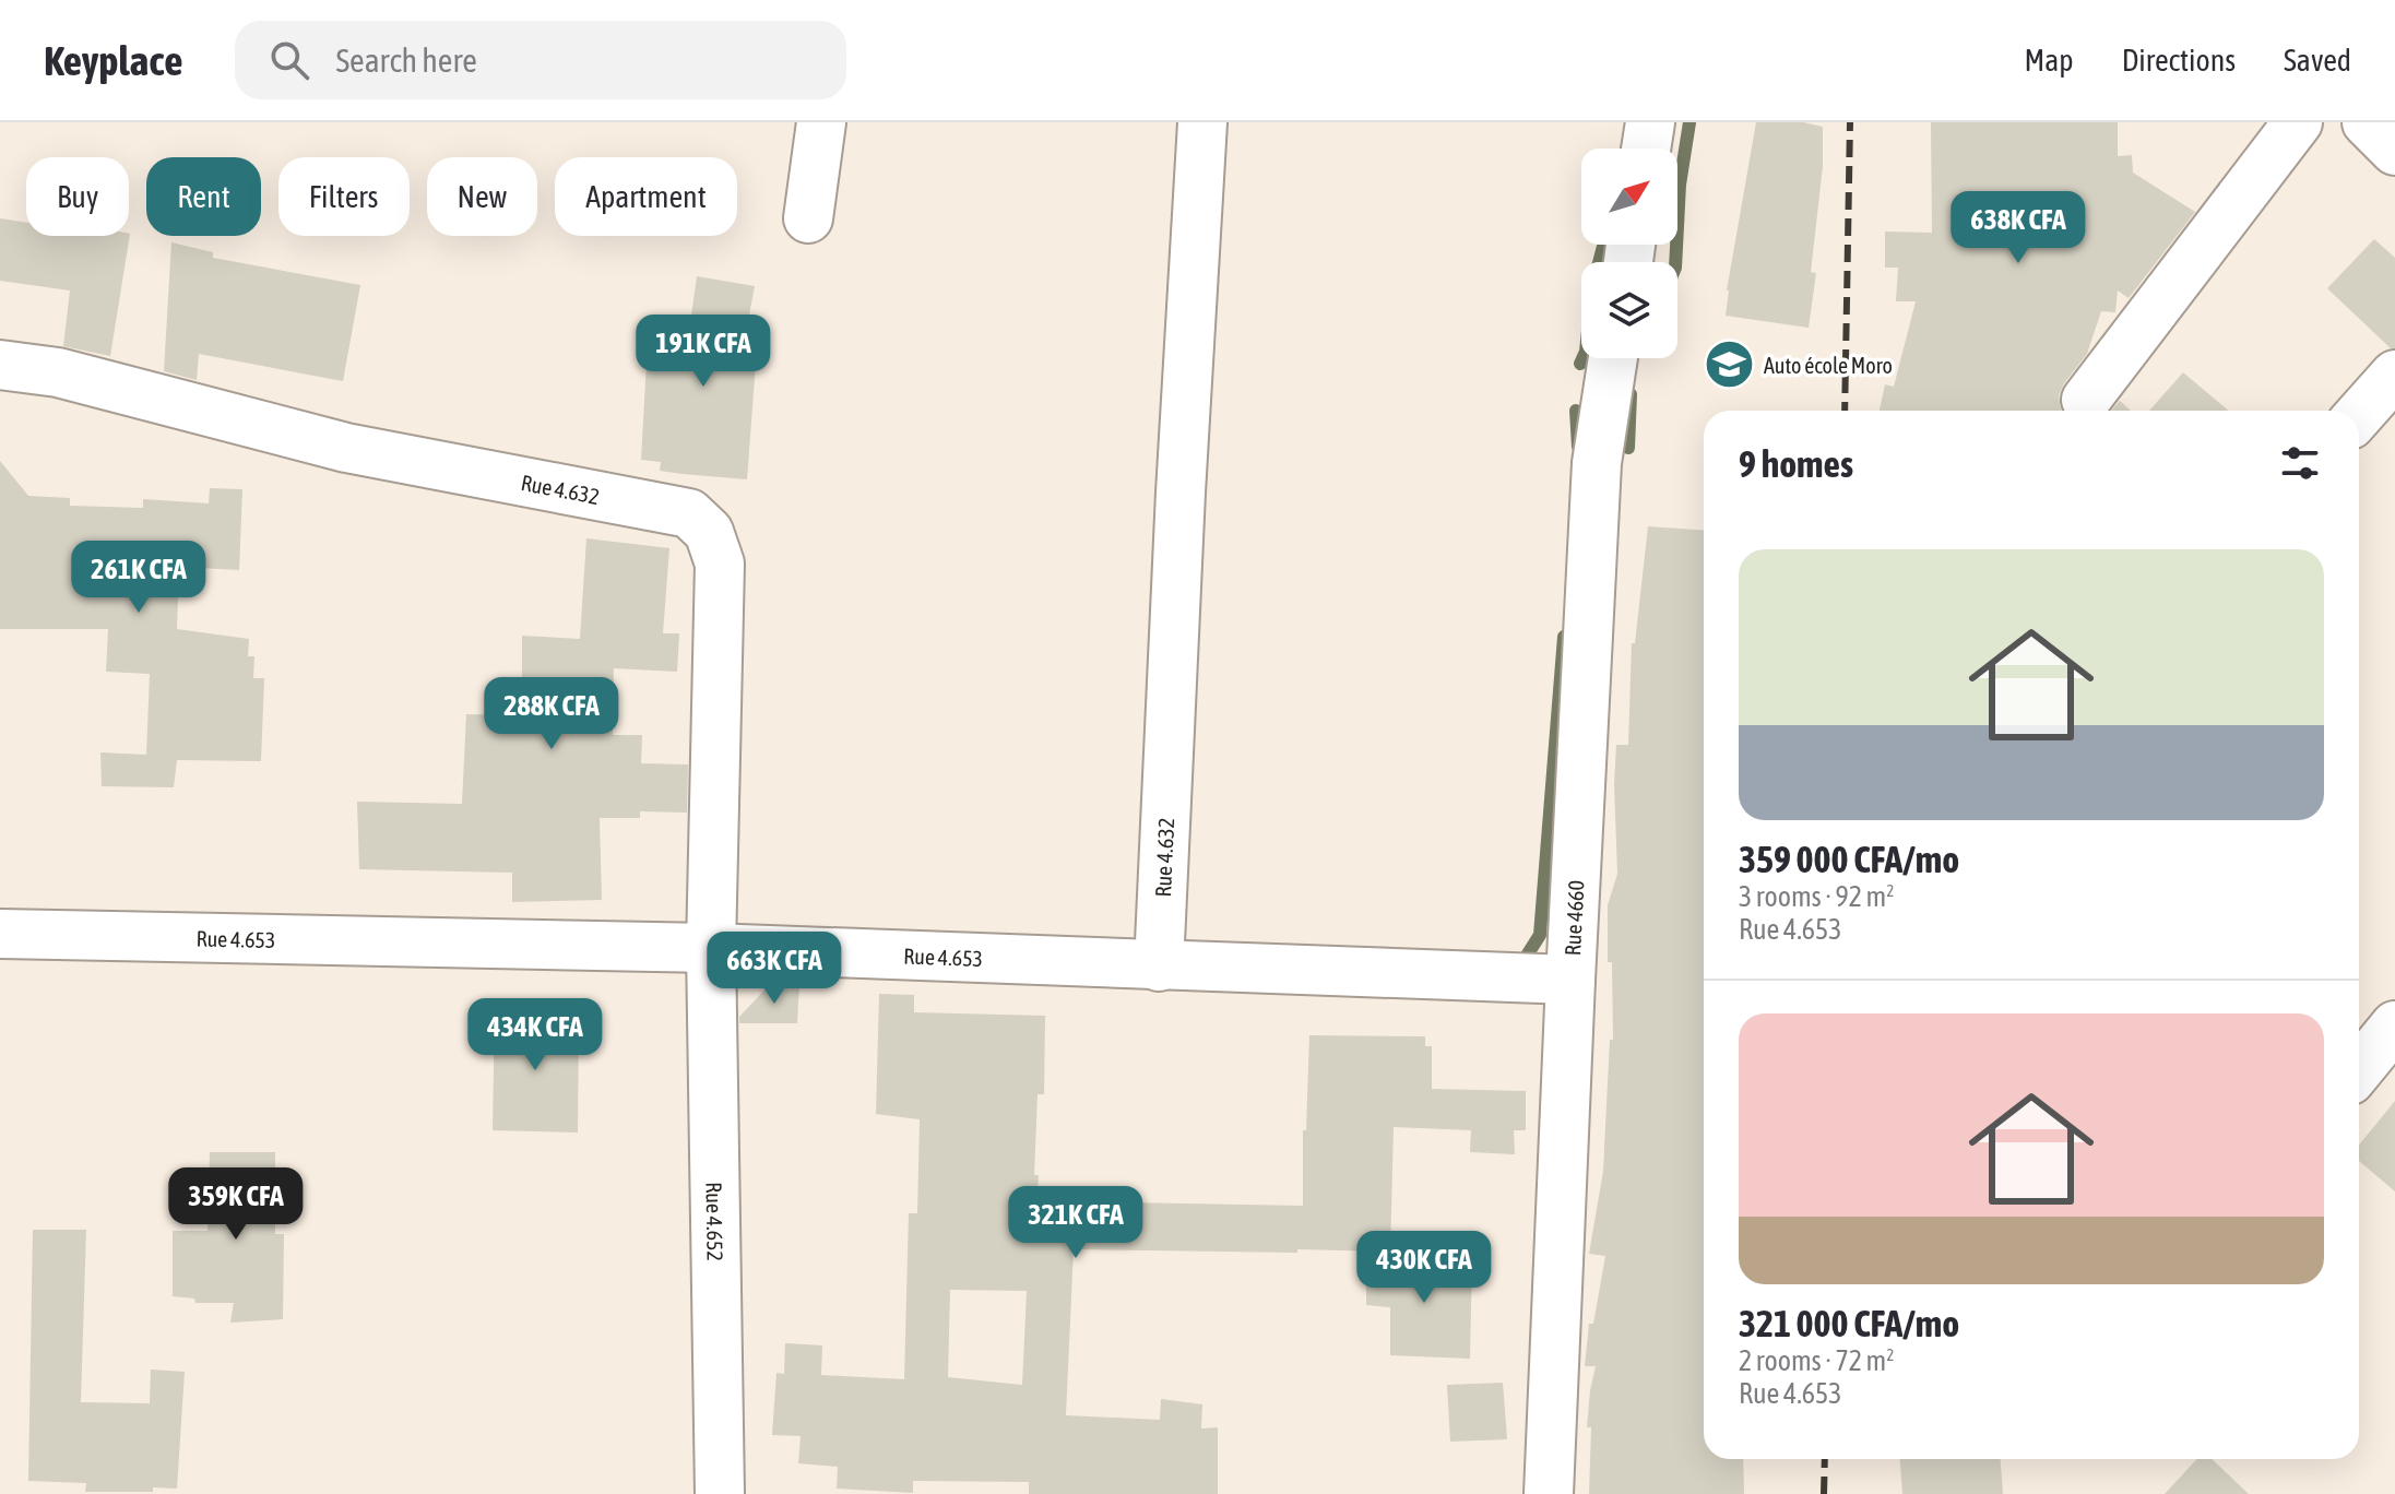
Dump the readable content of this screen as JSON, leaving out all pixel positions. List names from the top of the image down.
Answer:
{
  "streets": {
    "street": [
      "Rue 4.632",
      "Rue 4660",
      "Rue 4.653",
      "Rue 4.652"
    ]
  },
  "crossings": [
    ["Rue 4.632", "Rue 4.653"],
    ["Rue 4.632", "Rue 4.652"],
    ["Rue 4660", "Rue 4.653"],
    ["Rue 4.653", "Rue 4.652"]
  ],
  "places": {
    "school or university": ["Auto école Moro"]
  },
  "north": "top right",
  "page": {
    "header": "Keyplace",
    "search": "Search here",
    "nav": ["Map", "Directions", "Saved"],
    "chip": [
      "Buy",
      "Rent",
      "Filters",
      "New",
      "Apartment"
    ],
    "price": [
      "638K CFA",
      "191K CFA",
      "261K CFA",
      "288K CFA",
      "663K CFA",
      "434K CFA",
      "359K CFA",
      "321K CFA",
      "430K CFA"
    ],
    "heading": "9 homes",
    "list": [
      {
        "name": "359 000 CFA/mo",
        "note": "3 rooms · 92 m² · Rue 4.653"
      },
      {
        "name": "321 000 CFA/mo",
        "note": "2 rooms · 72 m² · Rue 4.653"
      }
    ]
  }
}
